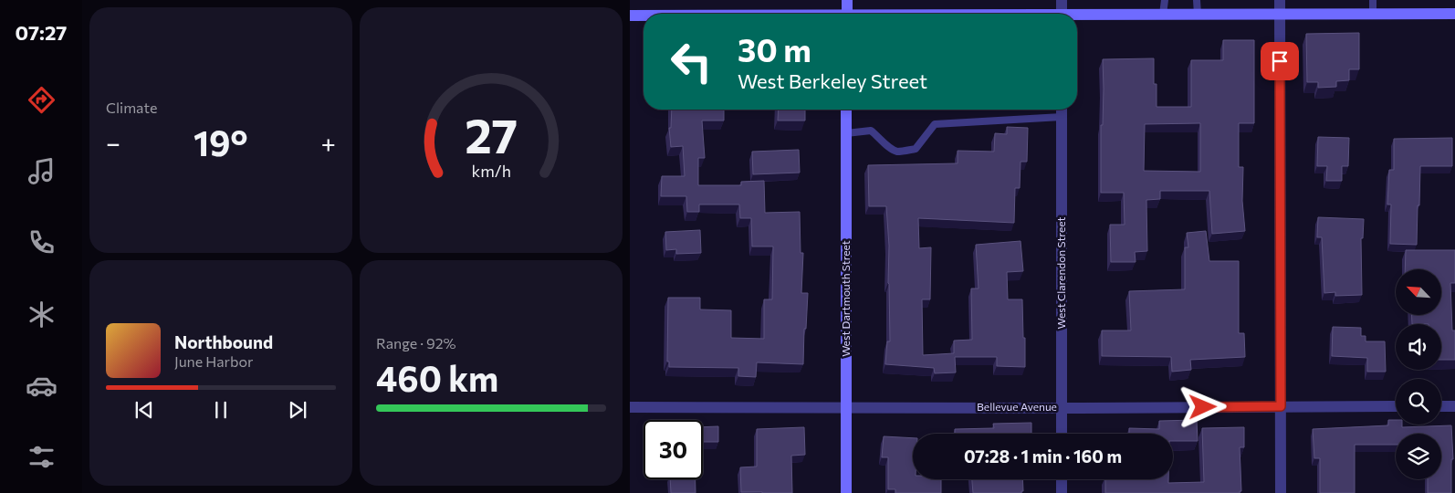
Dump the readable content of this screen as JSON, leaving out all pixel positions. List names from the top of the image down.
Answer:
{
  "streets": {
    "street": ["West Clarendon Street", "West Dartmouth Street", "Bellevue Avenue"]
  },
  "crossings": [
    ["West Clarendon Street", "Bellevue Avenue"],
    ["West Dartmouth Street", "Bellevue Avenue"]
  ],
  "north": "top left",
  "page": {
    "tabs": "07:27",
    "tile": [
      "Climate",
      ["Range · 92%", "460 km"]
    ],
    "turn": ["30 m", "West Berkeley Street"],
    "heat": ["−", "19°", "+"],
    "song": ["Northbound", "June Harbor"],
    "limit": "30",
    "trip": "07:28 · 1 min · 160 m",
    "gauge": ["27", "km/h"]
  }
}
